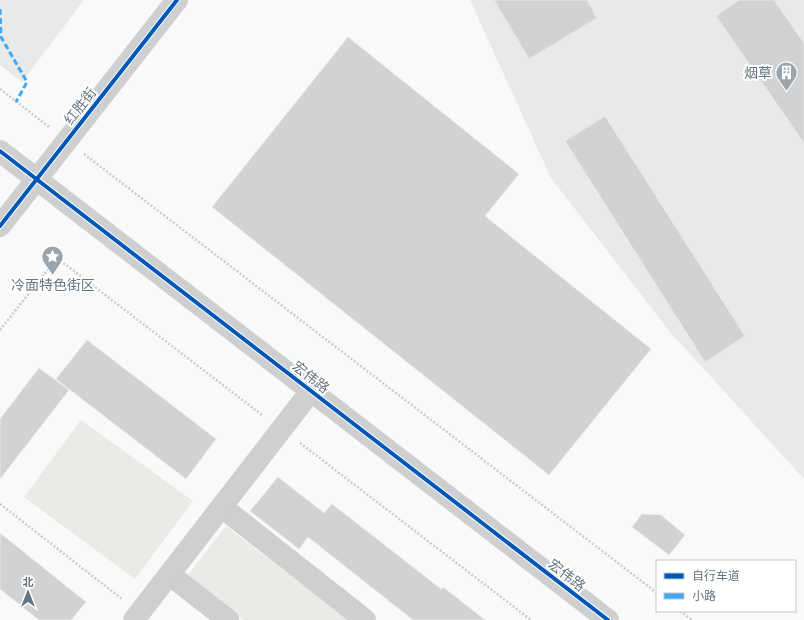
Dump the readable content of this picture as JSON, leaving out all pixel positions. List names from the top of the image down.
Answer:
{
  "streets": {
    "street": ["红胜街", "宏伟路"]
  },
  "crossings": [
    ["红胜街", "宏伟路"]
  ],
  "places": {
    "building": ["烟草"],
    "place": ["冷面特色街区"]
  },
  "legend": ["自行车道", "小路"],
  "north": "top"
}
